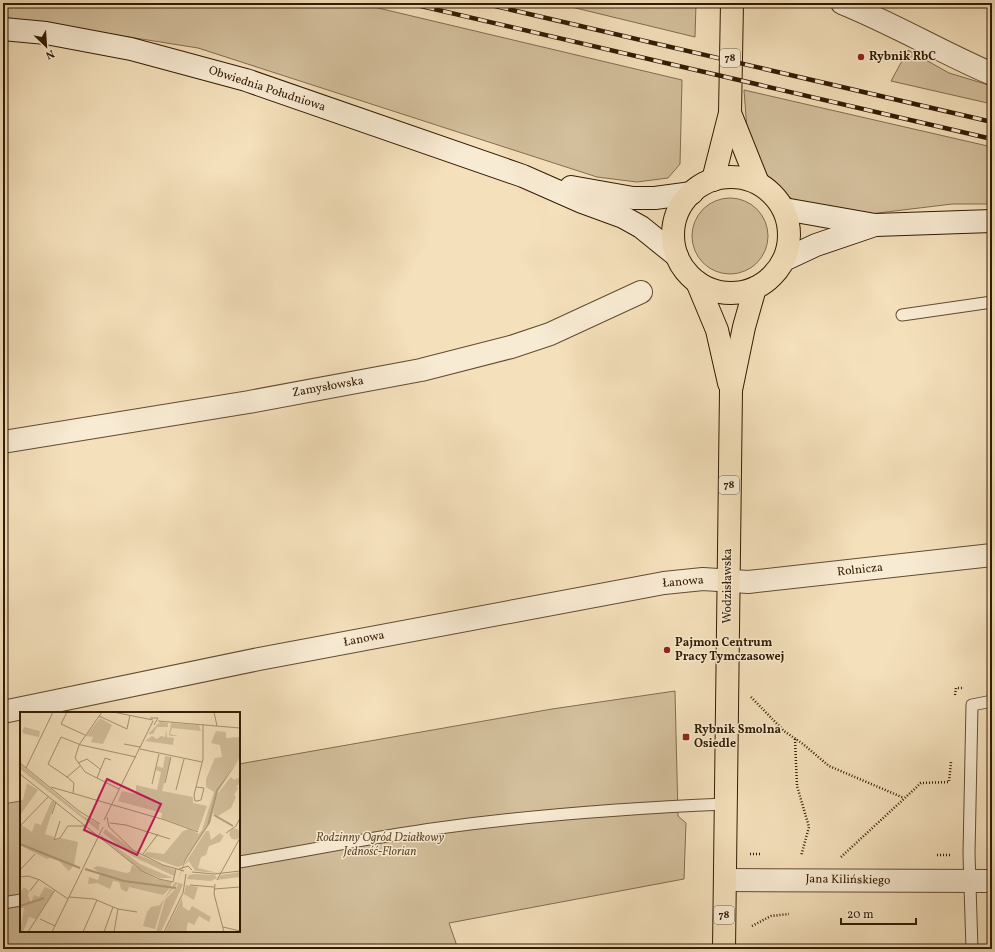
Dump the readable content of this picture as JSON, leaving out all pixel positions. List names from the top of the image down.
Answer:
{
  "streets": {
    "main road": ["78", "Wodzisławska"],
    "street": [
      "Obwiednia Południowa",
      "Zamysłowska",
      "Rolnicza",
      "Łanowa",
      "Jana Kilińskiego"
    ]
  },
  "crossings": [
    ["78", "Obwiednia Południowa"],
    ["78", "Wodzisławska"],
    ["Obwiednia Południowa", "Wodzisławska"],
    ["Rolnicza", "Łanowa"],
    ["Rolnicza", "Wodzisławska"],
    ["Łanowa", "Wodzisławska"],
    ["Wodzisławska", "Jana Kilińskiego"]
  ],
  "parks": ["Rodzinny Ogród Działkowy Jedność-Florian"],
  "places": {
    "other": ["Rybnik RbC", "Pajmon Centrum Pracy Tymczasowej"],
    "transit": ["Rybnik Smolna Osiedle"]
  },
  "scale_bar": "20 m",
  "north": "bottom right"
}
